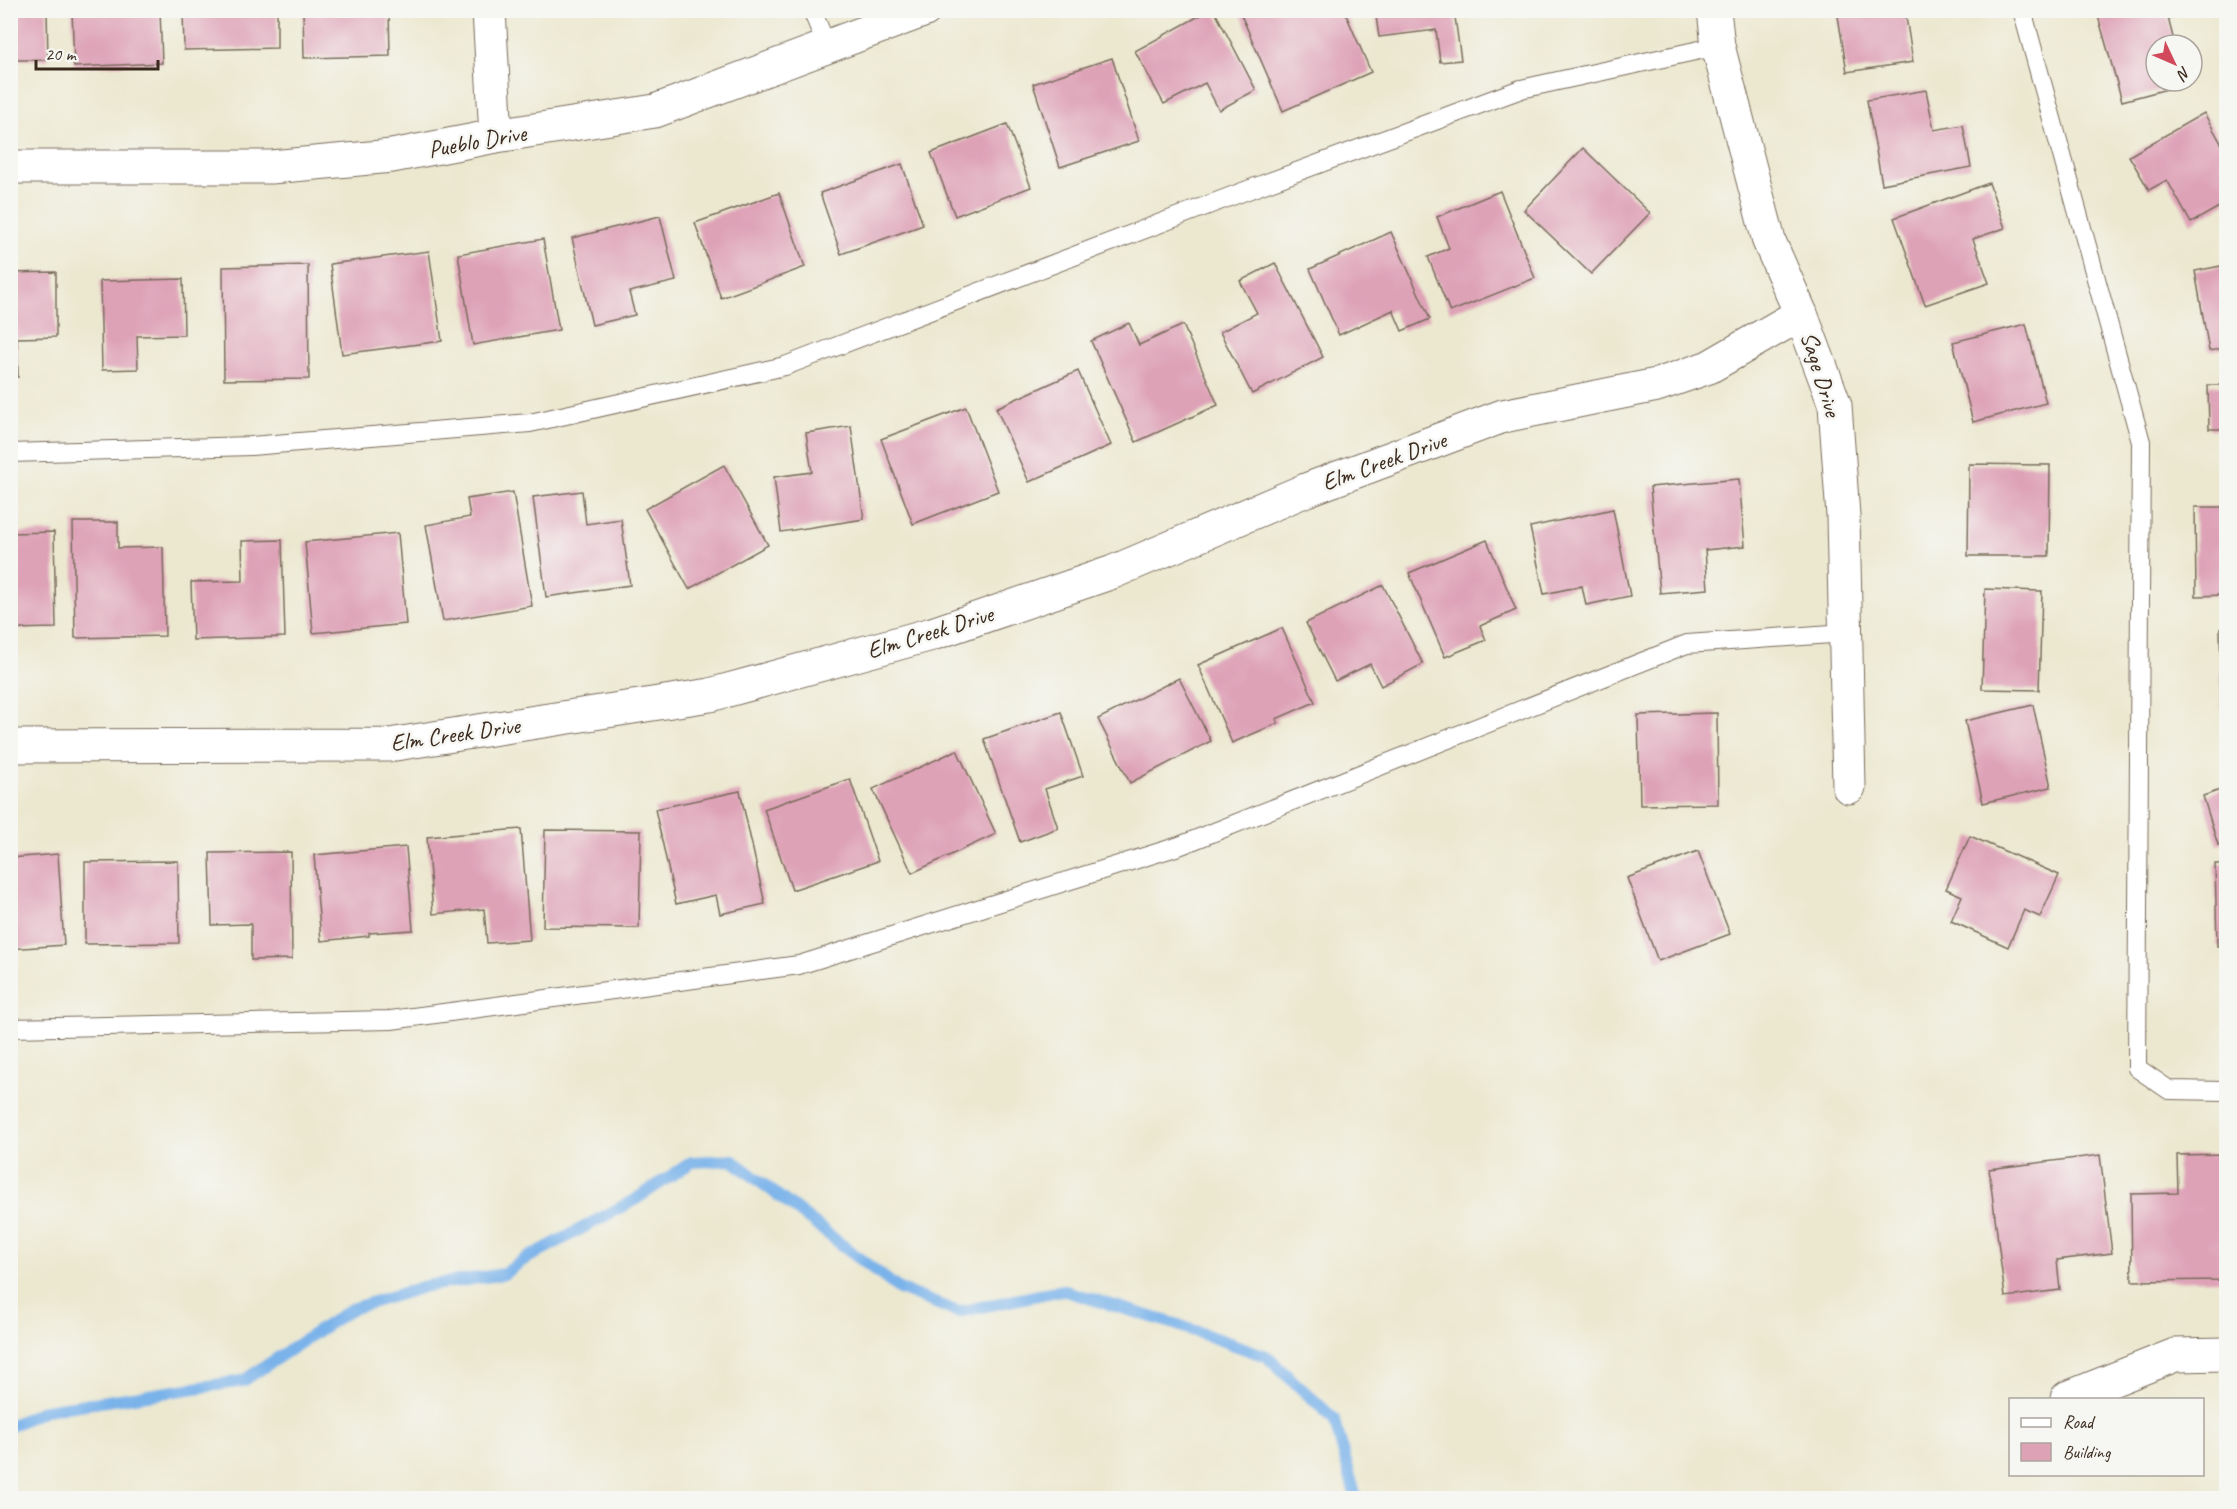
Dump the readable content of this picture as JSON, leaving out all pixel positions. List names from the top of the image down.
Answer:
{
  "streets": {
    "street": ["Pueblo Drive", "Sage Drive", "Elm Creek Drive"]
  },
  "crossings": [
    ["Sage Drive", "Elm Creek Drive"]
  ],
  "legend": ["Road", "Building"],
  "scale_bar": "20 m",
  "north": "bottom right"
}
